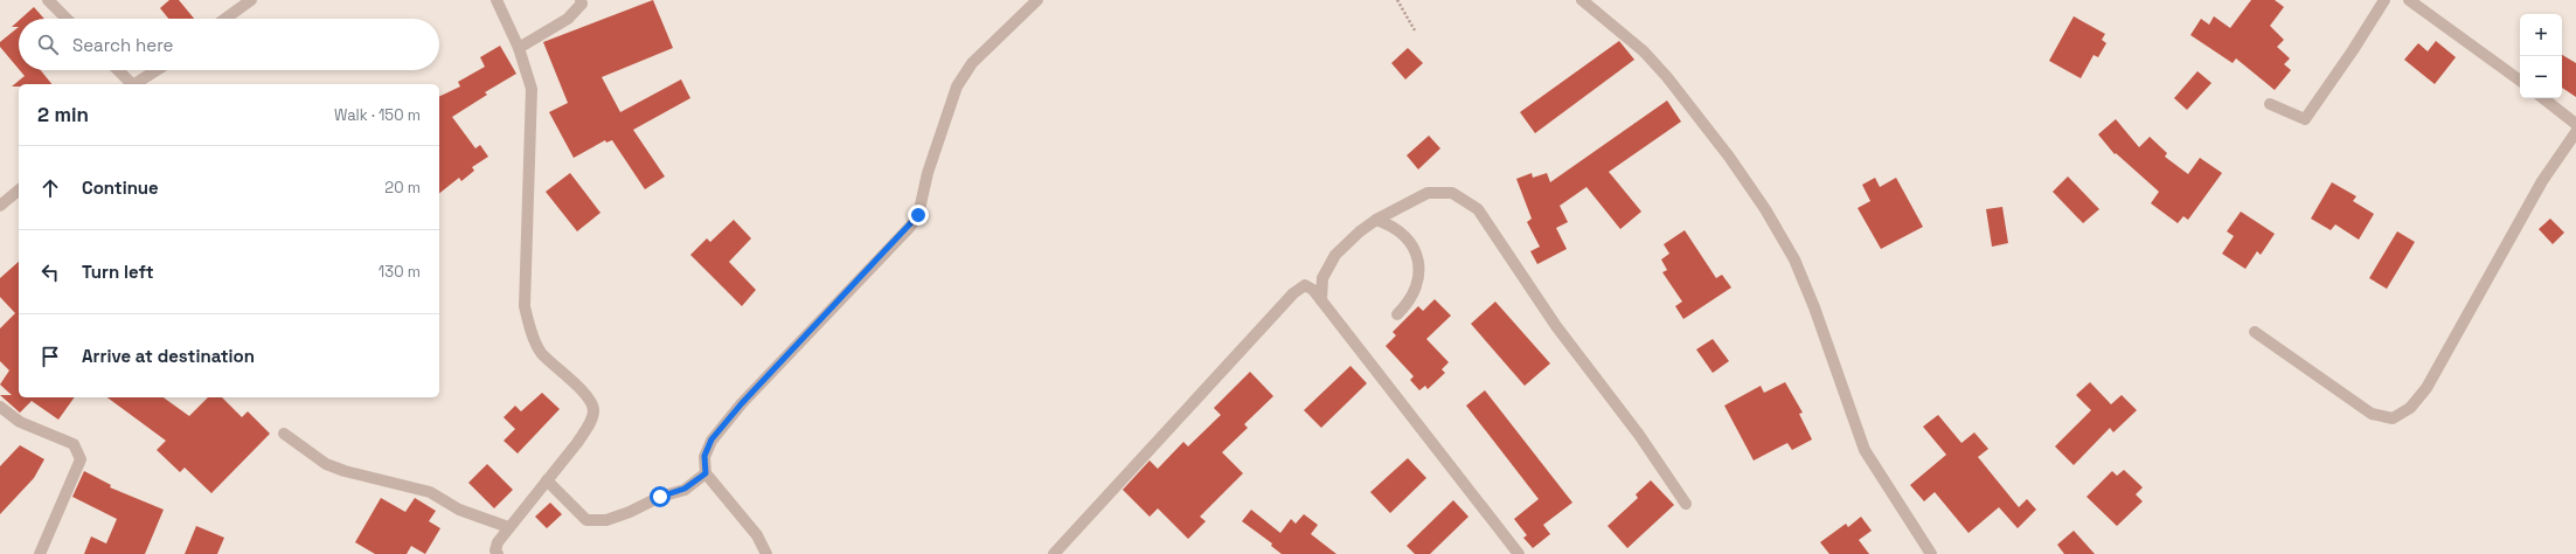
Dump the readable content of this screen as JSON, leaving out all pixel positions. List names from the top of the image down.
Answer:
{
  "page": {
    "map_buttons": ["+", "−"],
    "search": "Search here",
    "heading": ["2 min", "Walk · 150 m"],
    "list": [
      ["Continue", "20 m"],
      ["Turn left", "130 m"],
      "Arrive at destination"
    ]
  }
}
